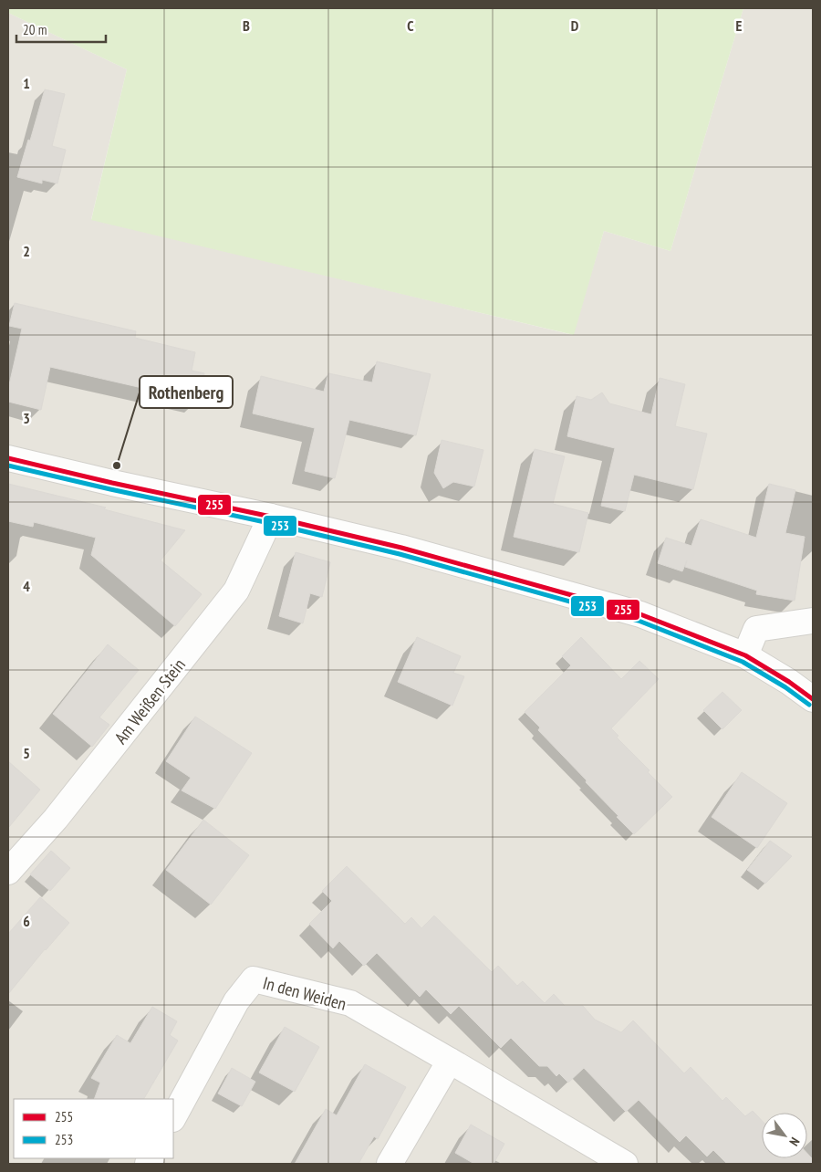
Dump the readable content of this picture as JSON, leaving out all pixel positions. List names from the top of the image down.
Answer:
{
  "streets": {
    "street": ["Am Weißen Stein", "In den Weiden"]
  },
  "places": ["Rothenberg"],
  "lines": ["transit line 255", "transit line 253"],
  "legend": ["255", "253"],
  "scale_bar": "20 m",
  "north": "bottom right",
  "grid": {
    "columns": [
      "B",
      "C",
      "D",
      "E"
    ],
    "rows": [
      "1",
      "2",
      "3",
      "4",
      "5",
      "6"
    ]
  }
}
